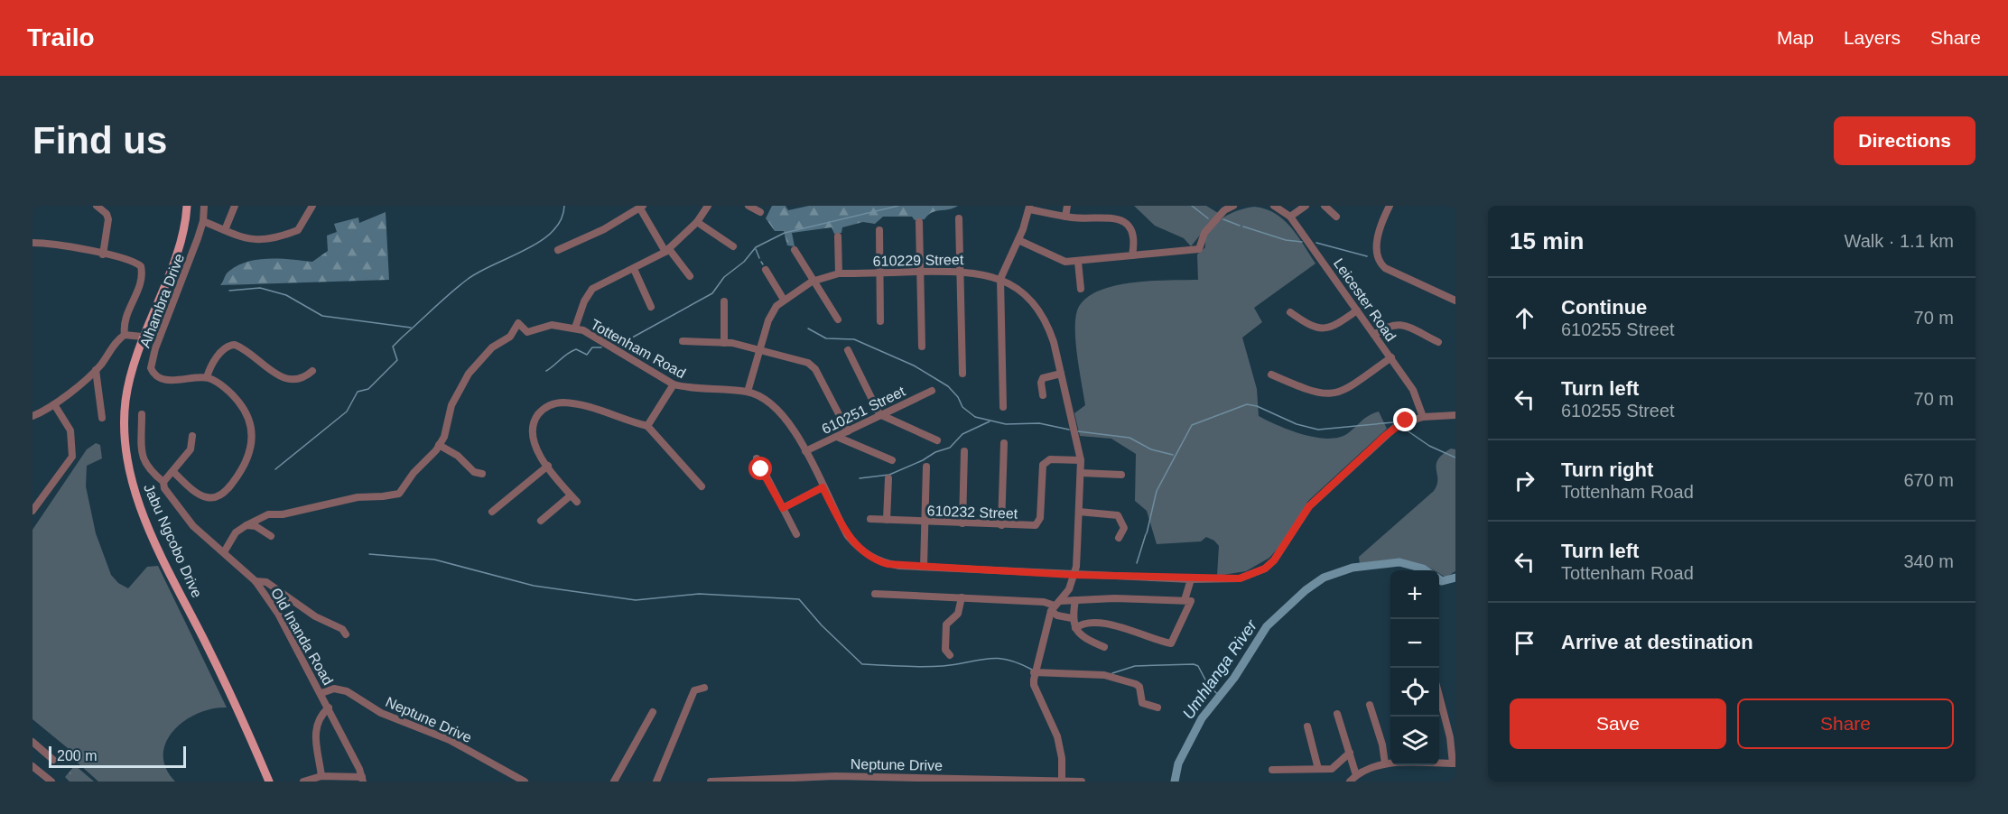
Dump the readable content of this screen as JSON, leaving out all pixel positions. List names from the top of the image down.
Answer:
{
  "streets": {
    "main road": ["Jabu Ngcobo Drive"],
    "street": [
      "610229 Street",
      "Leicester Road",
      "Alhambra Drive",
      "Tottenham Road",
      "610251 Street",
      "610232 Street",
      "Old Inanda Road",
      "Neptune Drive"
    ]
  },
  "crossings": [
    ["610229 Street", "Tottenham Road"],
    ["610229 Street", "610232 Street"],
    ["Leicester Road", "Tottenham Road"],
    ["Tottenham Road", "610251 Street"],
    ["Old Inanda Road", "Neptune Drive"]
  ],
  "water": ["Umhlanga River"],
  "scale_bar": "200 m",
  "page": {
    "header": "Trailo",
    "nav": ["Map", "Layers", "Share"],
    "buttons": [
      "Directions",
      ["Save", "Share"]
    ],
    "title": "Find us",
    "heading": ["15 min", "Walk · 1.1 km"],
    "list": [
      ["Continue", "610255 Street", "70 m"],
      ["Turn left", "610255 Street", "70 m"],
      ["Turn right", "Tottenham Road", "670 m"],
      ["Turn left", "Tottenham Road", "340 m"],
      "Arrive at destination"
    ],
    "map_buttons": ["+", "−"],
    "scale": "200 m"
  }
}
